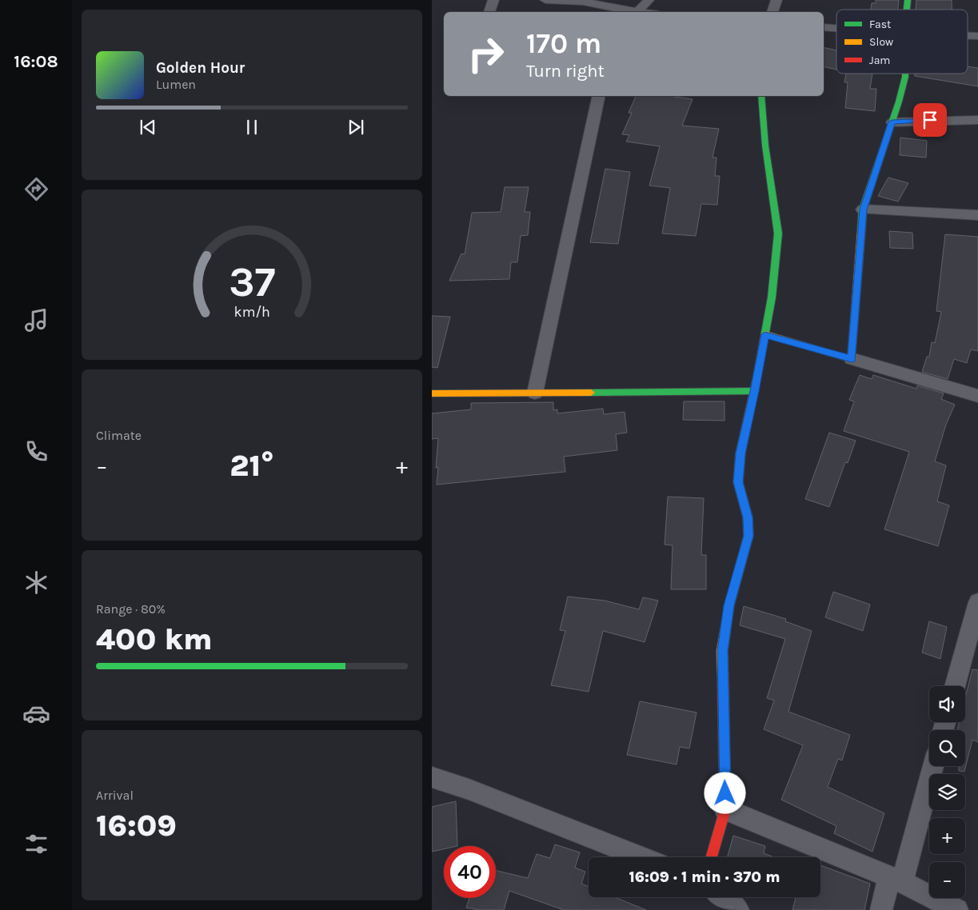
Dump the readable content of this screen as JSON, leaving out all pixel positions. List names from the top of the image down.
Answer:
{
  "legend": ["Fast", "Slow", "Jam"],
  "page": {
    "tabs": "16:08",
    "turn": ["170 m", "Turn right"],
    "song": ["Golden Hour", "Lumen"],
    "tile": [
      "Climate",
      ["Range · 80%", "400 km"],
      ["Arrival", "16:09"]
    ],
    "heat": ["−", "21°", "+"],
    "map_buttons": ["+", "−"],
    "limit": "40",
    "trip": "16:09 · 1 min · 370 m",
    "gauge": ["37", "km/h"]
  }
}
